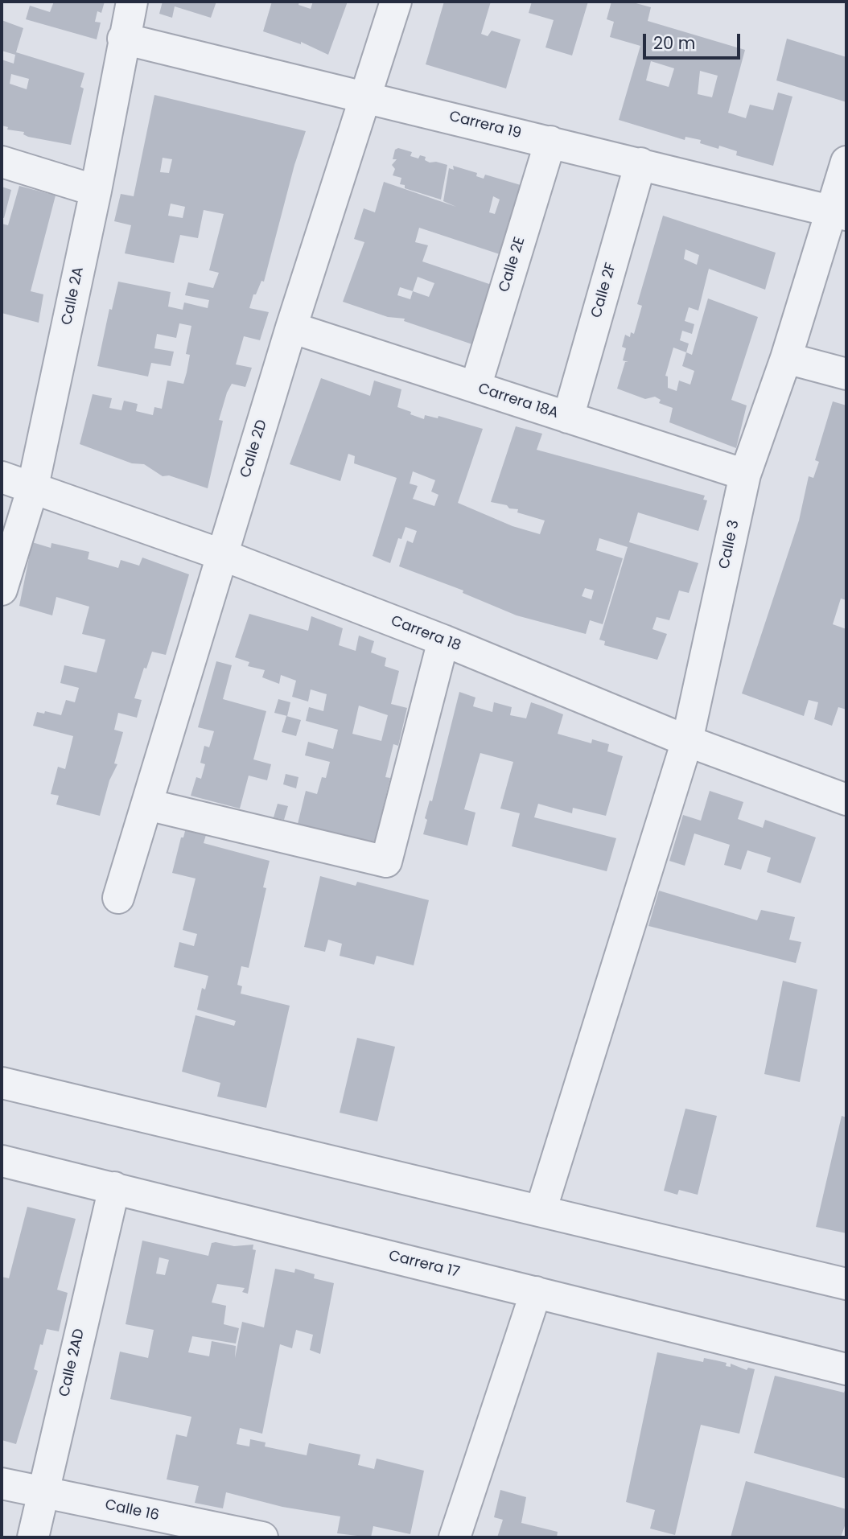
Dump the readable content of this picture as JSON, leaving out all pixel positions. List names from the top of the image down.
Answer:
{
  "streets": {
    "street": [
      "Carrera 19",
      "Calle 2E",
      "Calle 2F",
      "Calle 2A",
      "Carrera 18A",
      "Calle 2D",
      "Calle 3",
      "Carrera 18",
      "Carrera 17",
      "Calle 2AD",
      "Calle 16"
    ]
  },
  "crossings": [
    ["Carrera 19", "Calle 2E"],
    ["Carrera 19", "Calle 2F"],
    ["Carrera 19", "Calle 2A"],
    ["Carrera 19", "Calle 2D"],
    ["Carrera 19", "Calle 3"],
    ["Calle 2E", "Carrera 18A"],
    ["Calle 2F", "Carrera 18A"],
    ["Calle 2A", "Carrera 18"],
    ["Carrera 18A", "Calle 2D"],
    ["Carrera 18A", "Calle 3"],
    ["Calle 2D", "Carrera 18"],
    ["Calle 3", "Carrera 18"],
    ["Carrera 17", "Calle 2AD"],
    ["Calle 2AD", "Calle 16"]
  ],
  "scale_bar": "20 m"
}
